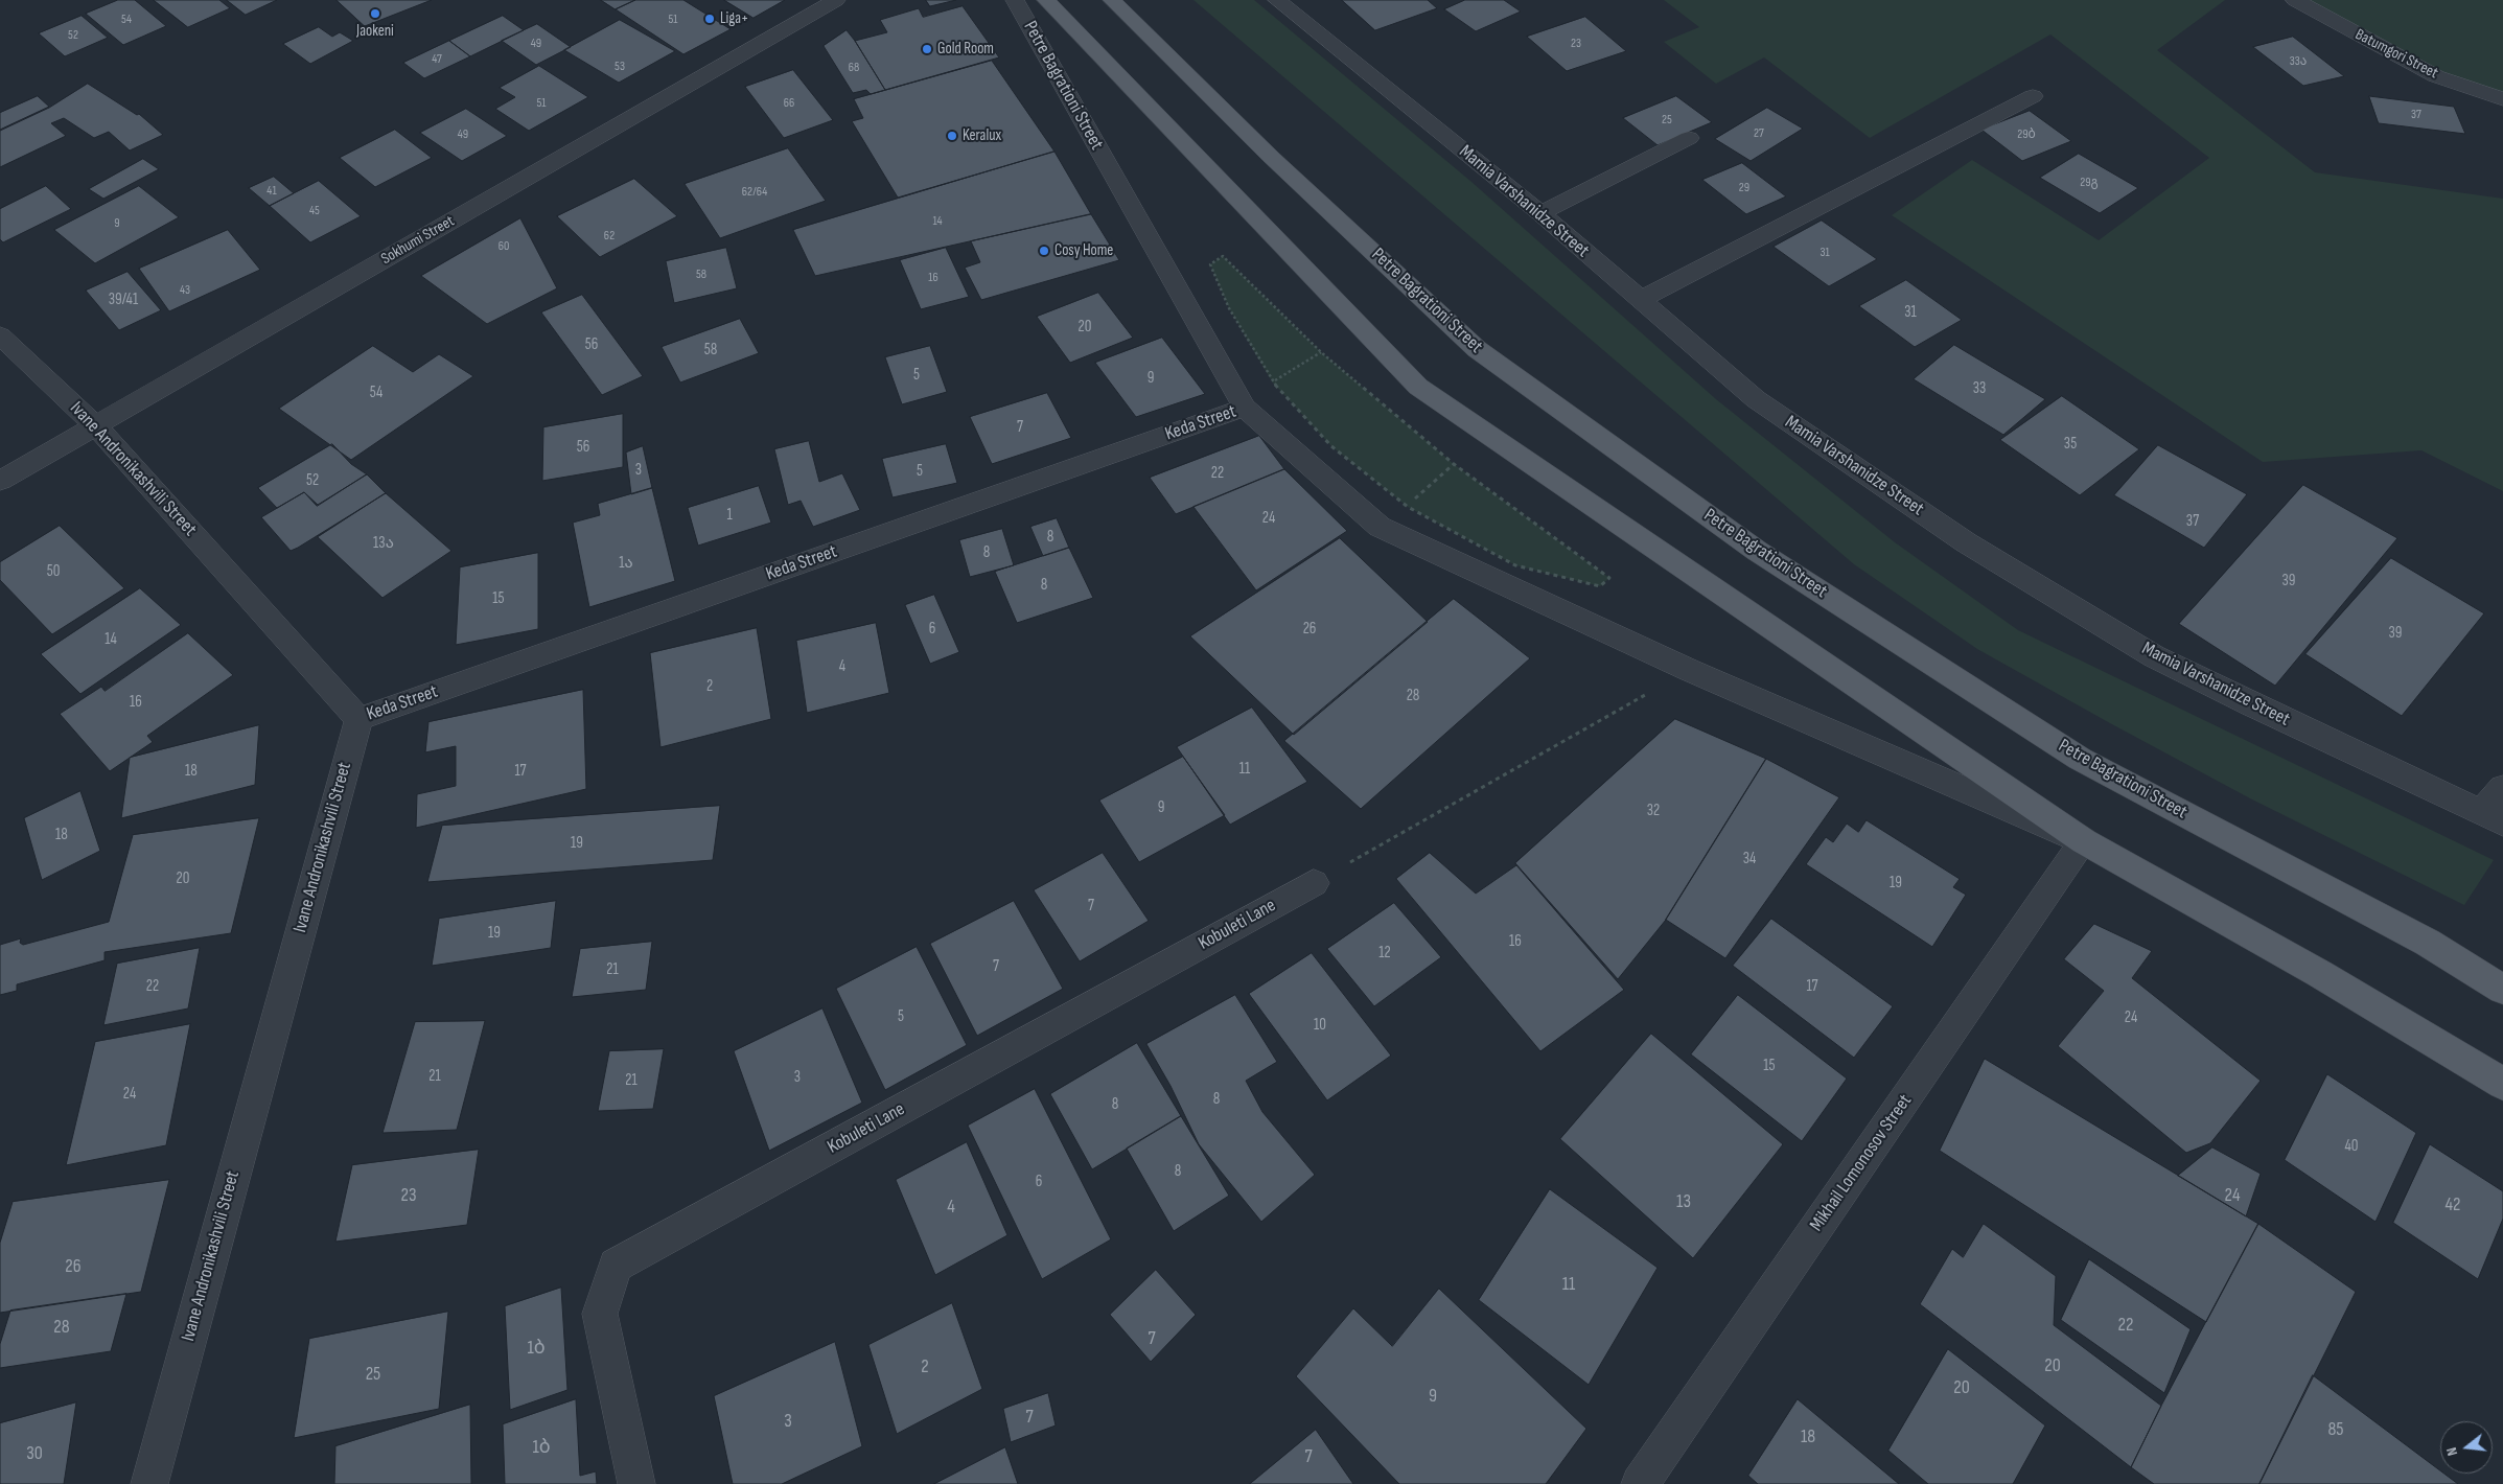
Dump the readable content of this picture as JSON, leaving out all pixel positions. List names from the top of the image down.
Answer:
{
  "streets": {
    "main road": ["Petre Bagrationi Street"],
    "street": [
      "Batumgori Street",
      "Mamia Varshanidze Street",
      "Sokhumi Street",
      "Keda Street",
      "Ivane Andronikashvili Street",
      "Kobuleti Lane",
      "Mikhail Lomonosov Street"
    ]
  },
  "crossings": [
    ["Petre Bagrationi Street", "Keda Street"],
    ["Petre Bagrationi Street", "Mikhail Lomonosov Street"],
    ["Sokhumi Street", "Ivane Andronikashvili Street"],
    ["Keda Street", "Ivane Andronikashvili Street"]
  ],
  "places": [
    "Jaokeni",
    "Liga+",
    "Gold Room",
    "Keralux",
    "Cosy Home"
  ],
  "house_numbers": [
    "54",
    "51",
    "52",
    "49",
    "23",
    "47",
    "33ა",
    "53",
    "68",
    "51",
    "66",
    "37",
    "25",
    "27",
    "49",
    "29ბ",
    "29გ",
    "29",
    "41",
    "62/64",
    "45",
    "14",
    "9",
    "62",
    "60",
    "31",
    "58",
    "16",
    "43",
    "39/41",
    "31",
    "20",
    "56",
    "58",
    "5",
    "9",
    "33",
    "54",
    "7",
    "35",
    "56",
    "3",
    "5",
    "22",
    "52",
    "1",
    "24",
    "37",
    "8",
    "13ა",
    "8",
    "1ა",
    "50",
    "39",
    "8",
    "15",
    "6",
    "26",
    "39",
    "14",
    "4",
    "2",
    "28",
    "16",
    "11",
    "18",
    "17",
    "9",
    "32",
    "18",
    "19",
    "34",
    "20",
    "19",
    "7",
    "19",
    "16",
    "12",
    "7",
    "21",
    "22",
    "17",
    "5",
    "24",
    "10",
    "15",
    "21",
    "3",
    "21",
    "24",
    "8",
    "8",
    "40",
    "8",
    "6",
    "23",
    "24",
    "13",
    "42",
    "4",
    "26",
    "11",
    "22",
    "28",
    "7",
    "1ბ",
    "20",
    "2",
    "25",
    "20",
    "9",
    "7",
    "3",
    "85",
    "18",
    "1ბ",
    "30",
    "7"
  ],
  "north": "left"
}
